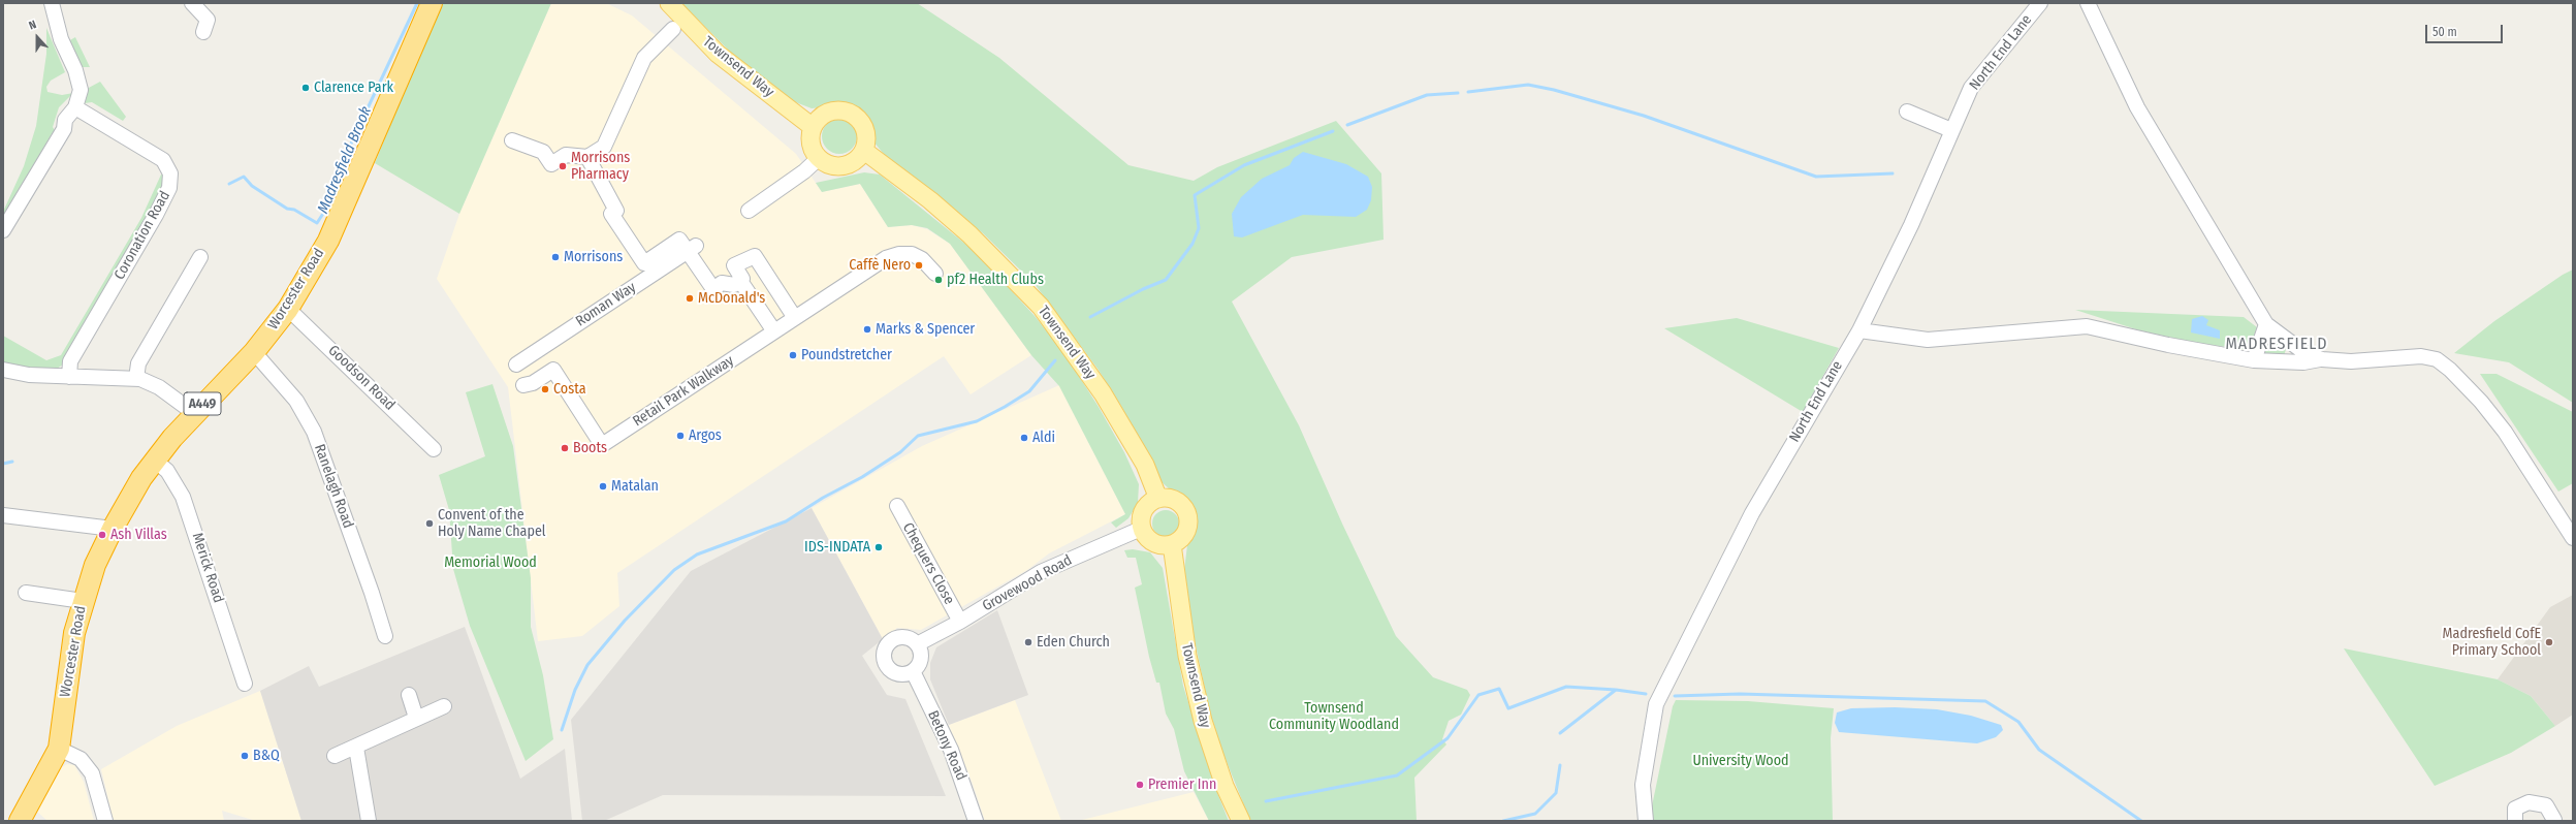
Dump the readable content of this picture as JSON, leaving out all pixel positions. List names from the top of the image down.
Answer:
{
  "streets": {
    "highway": ["Worcester Road", "A449"],
    "main road": ["Townsend Way"],
    "street": [
      "North End Lane",
      "Coronation Road",
      "Roman Way",
      "Goodson Road",
      "Retail Park Walkway",
      "Ranelagh Road",
      "Chequers Close",
      "Merick Road",
      "Grovewood Road",
      "Betony Road"
    ]
  },
  "crossings": [
    ["Townsend Way", "Grovewood Road"],
    ["Worcester Road", "Goodson Road"],
    ["Worcester Road", "Ranelagh Road"],
    ["Worcester Road", "Merick Road"],
    ["Chequers Close", "Grovewood Road"],
    ["Grovewood Road", "Betony Road"]
  ],
  "districts": ["MADRESFIELD"],
  "water": ["Madresfield Brook"],
  "parks": ["Memorial Wood", "Townsend Community Woodland", "University Wood"],
  "places": [
    "Clarence Park",
    "Morrisons Pharmacy",
    "Morrisons",
    "Caffè Nero",
    "pf2 Health Clubs",
    "McDonald's",
    "Marks & Spencer",
    "Poundstretcher",
    "Costa",
    "Argos",
    "Aldi",
    "Boots",
    "Matalan",
    "Convent of the Holy Name Chapel",
    "Ash Villas",
    "IDS-INDATA",
    "Eden Church",
    "Madresfield CofE Primary School",
    "B&Q",
    "Premier Inn"
  ],
  "scale_bar": "50 m",
  "north": "top"
}
